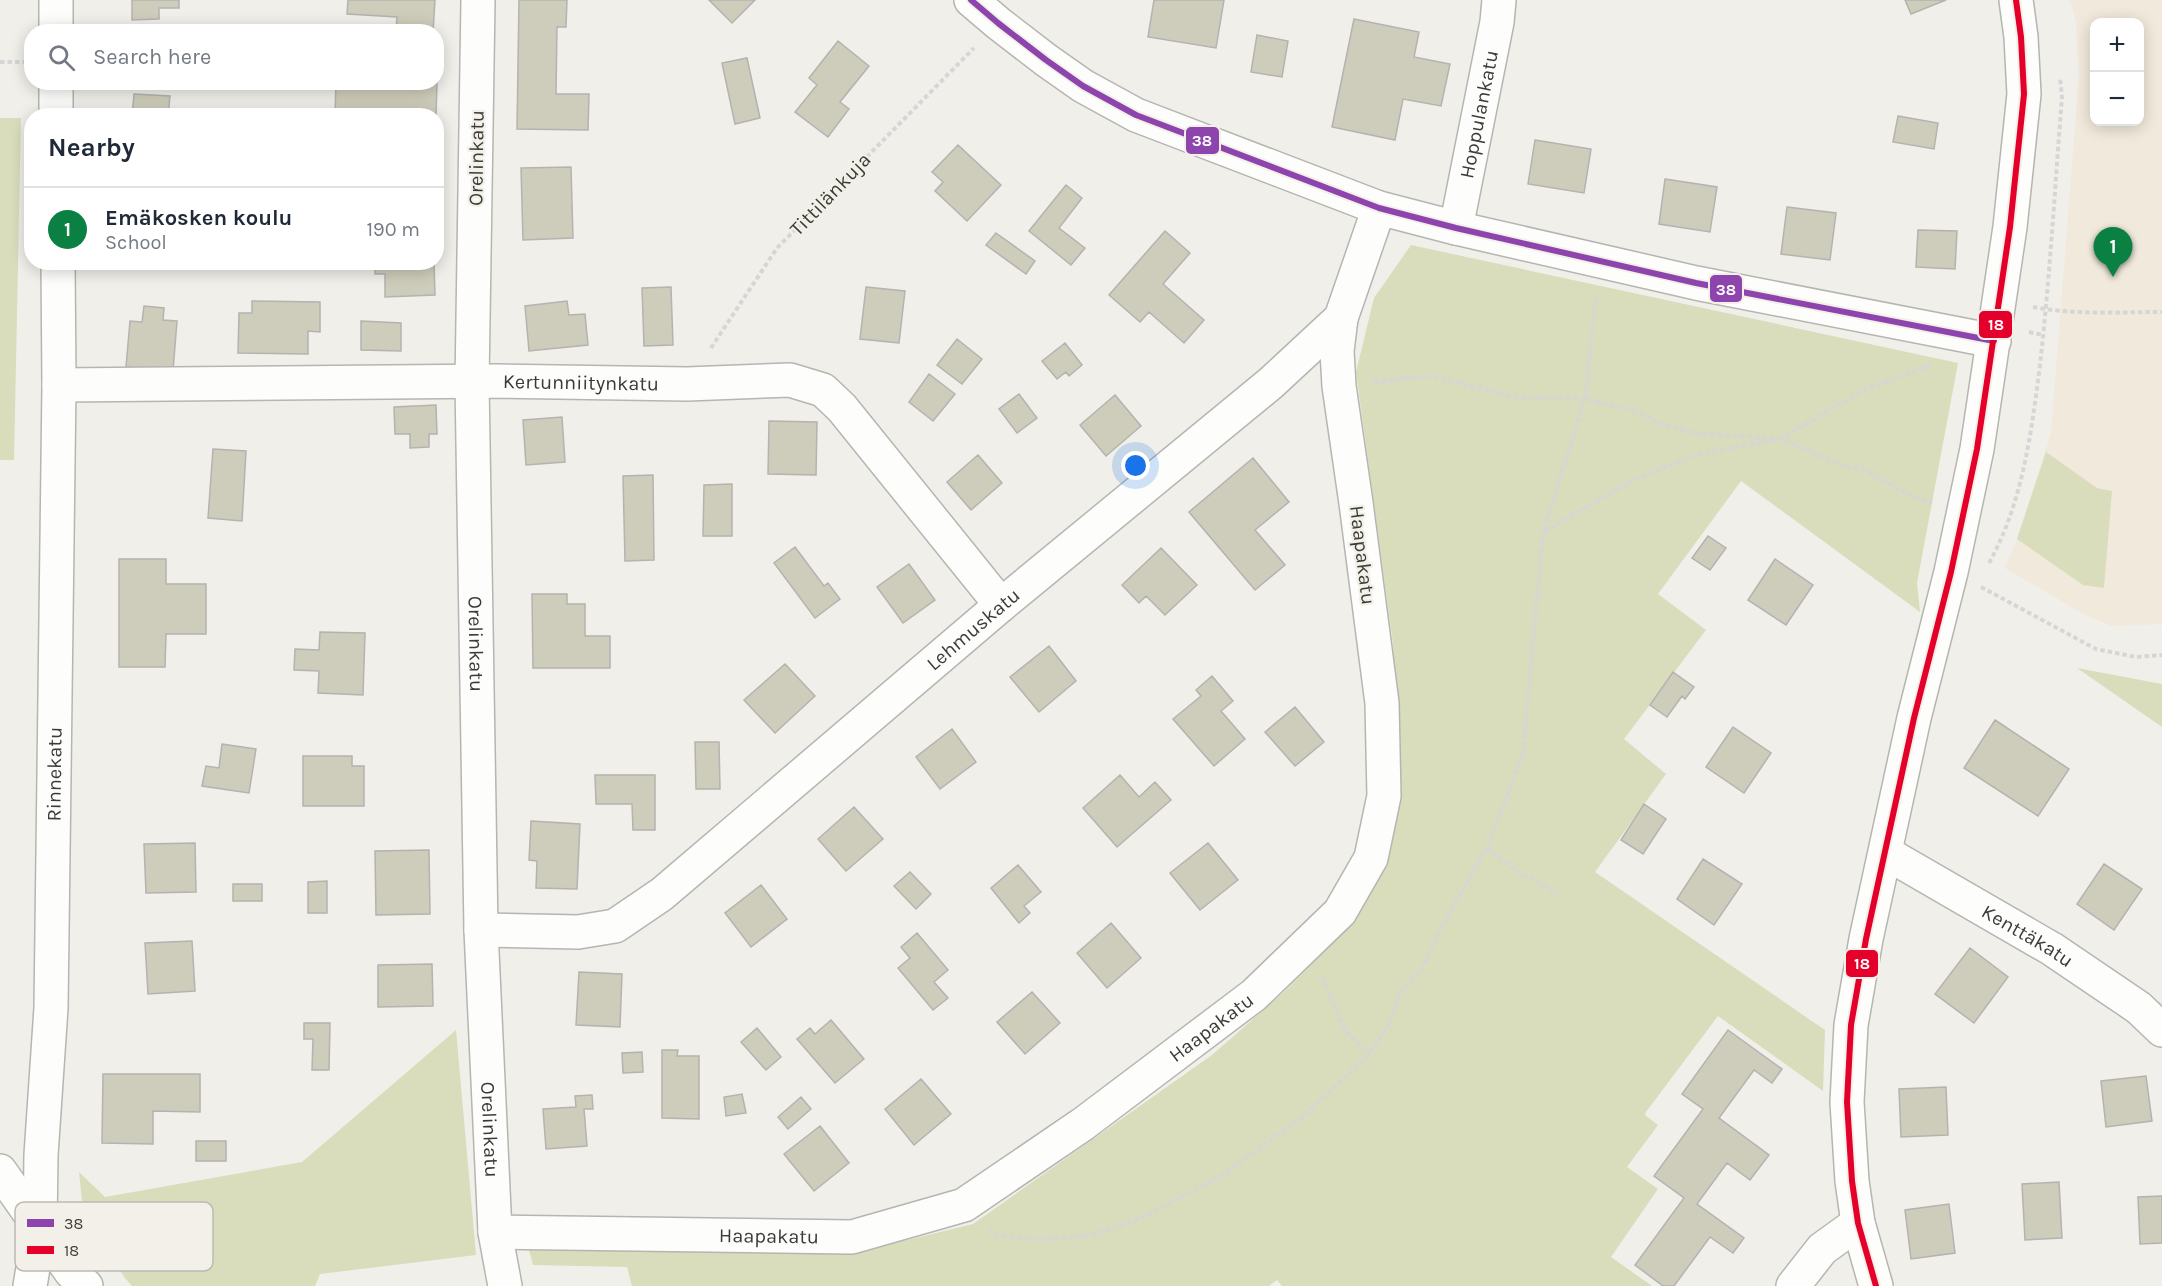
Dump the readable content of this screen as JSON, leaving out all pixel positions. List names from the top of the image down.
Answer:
{
  "streets": {
    "street": [
      "Hoppulankatu",
      "Orelinkatu",
      "Kertunniitynkatu",
      "Haapakatu",
      "Lehmuskatu",
      "Rinnekatu",
      "Kenttäkatu"
    ],
    "path": ["Tittilänkuja"]
  },
  "crossings": [
    ["Orelinkatu", "Kertunniitynkatu"],
    ["Orelinkatu", "Haapakatu"],
    ["Orelinkatu", "Lehmuskatu"],
    ["Tittilänkuja", "Kertunniitynkatu"],
    ["Kertunniitynkatu", "Lehmuskatu"],
    ["Kertunniitynkatu", "Rinnekatu"],
    ["Haapakatu", "Lehmuskatu"]
  ],
  "lines": ["transit line 38", "transit line 18"],
  "legend": ["38", "18"],
  "page": {
    "map_buttons": ["+", "−"],
    "search": "Search here",
    "heading": "Nearby",
    "list": [
      {
        "mark": "1",
        "name": "Emäkosken koulu",
        "note": "School",
        "value": "190 m"
      }
    ],
    "pins": "1"
  }
}
